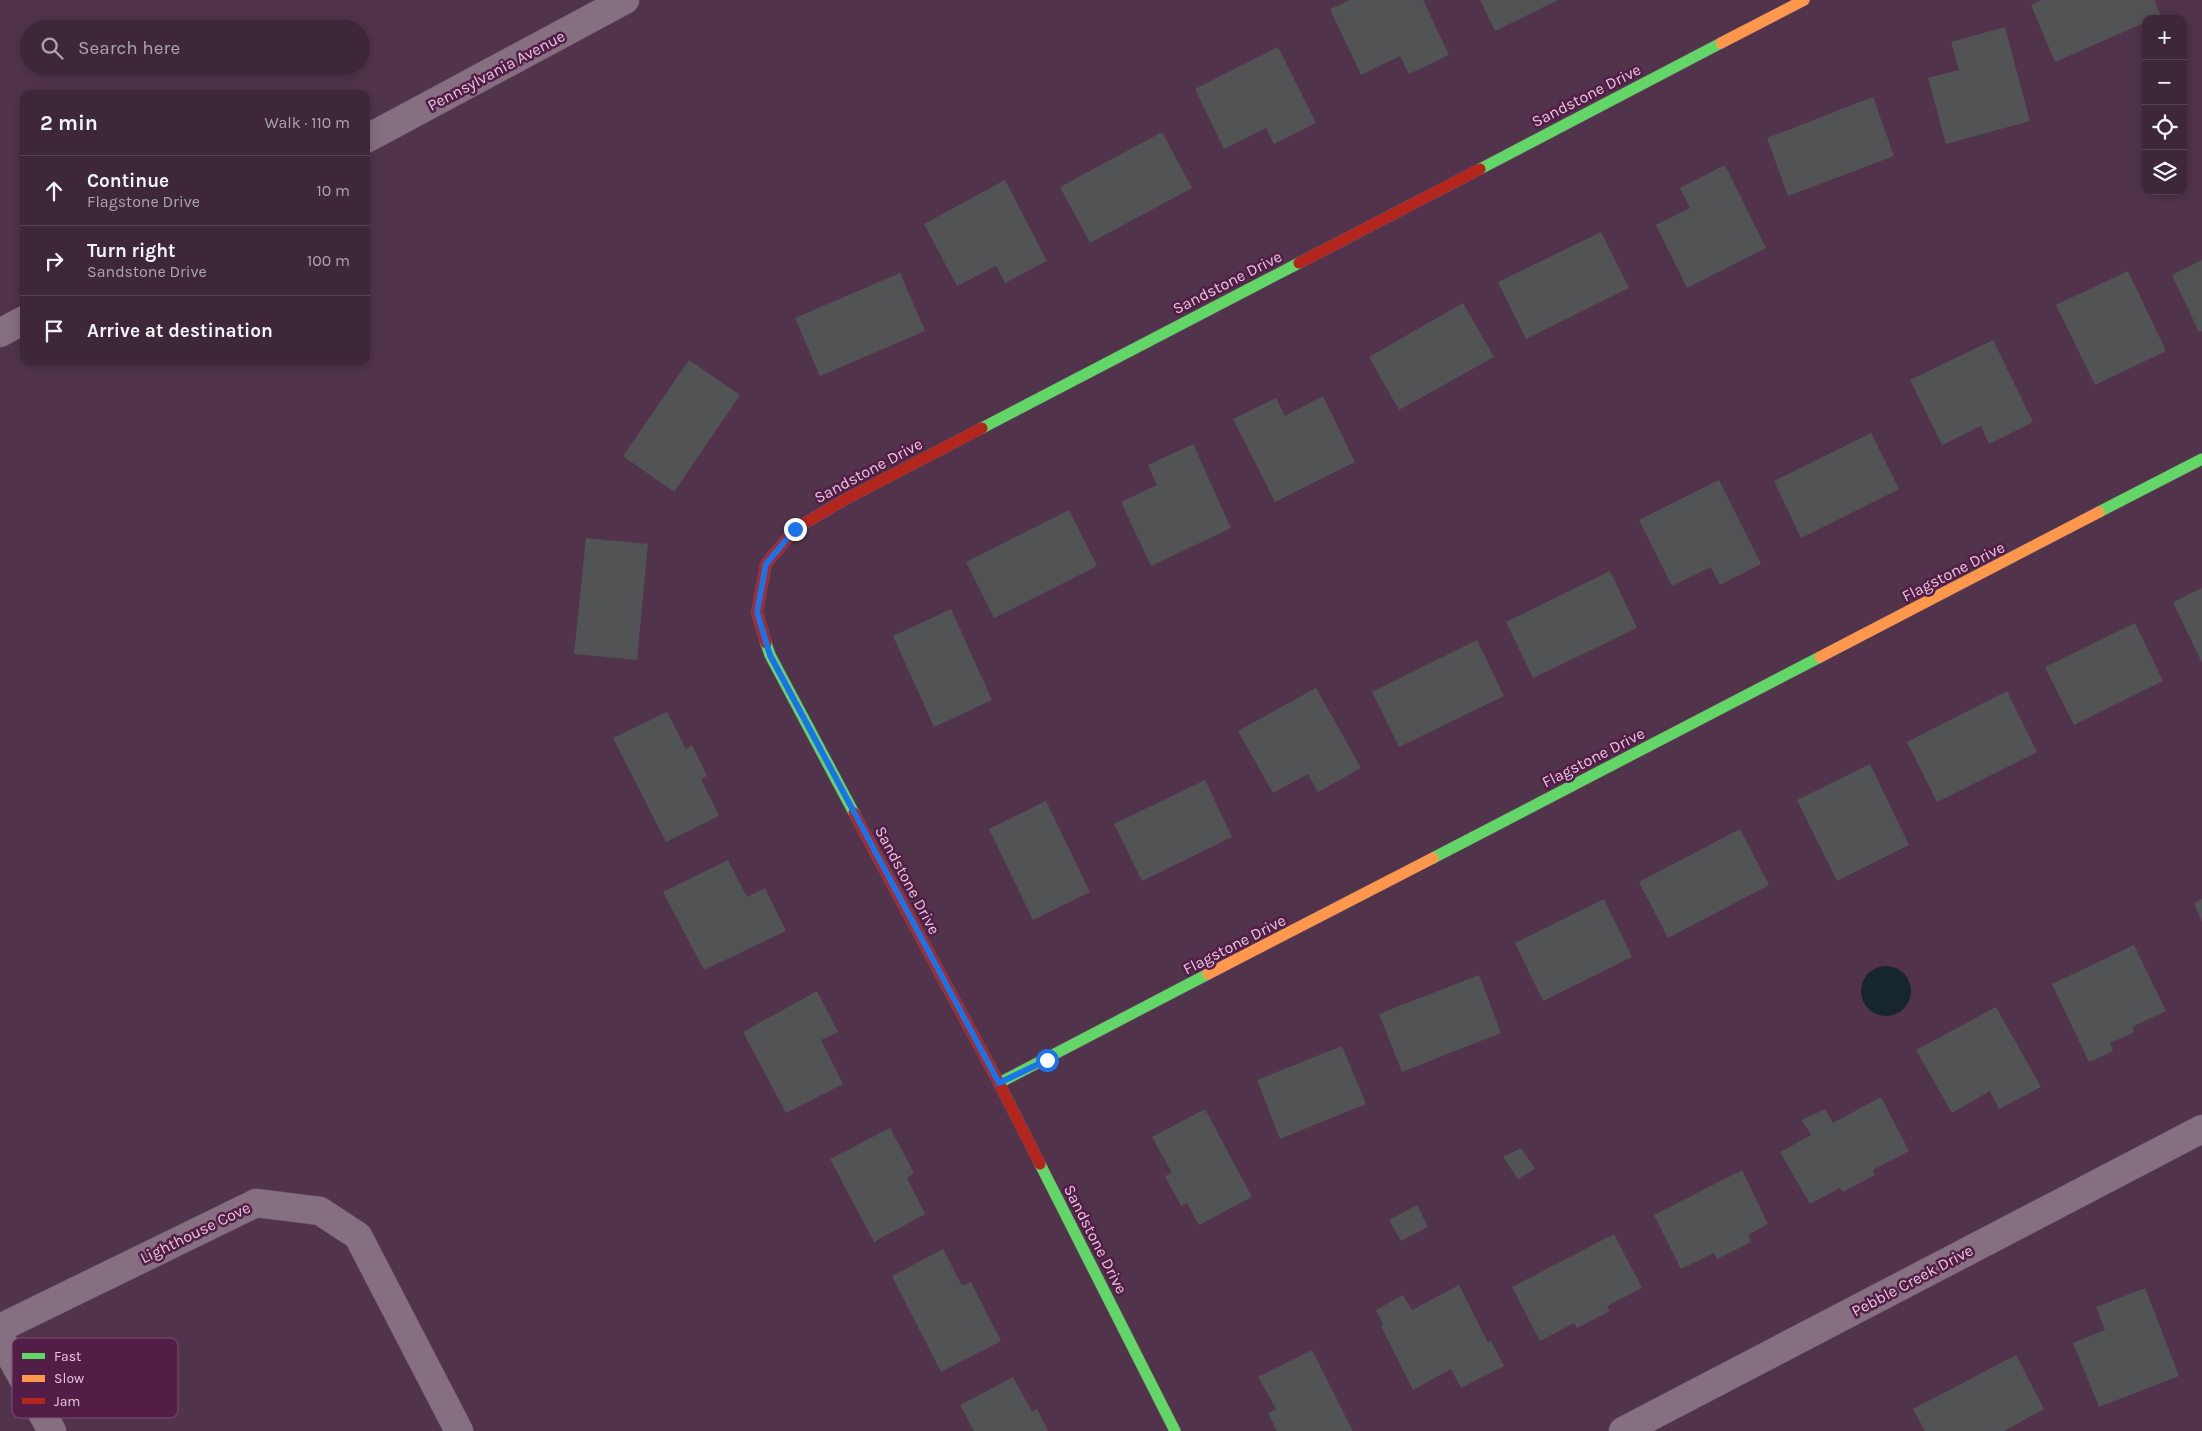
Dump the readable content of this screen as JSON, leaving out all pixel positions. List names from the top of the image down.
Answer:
{
  "streets": {
    "street": [
      "Pennsylvania Avenue",
      "Sandstone Drive",
      "Flagstone Drive",
      "Lighthouse Cove",
      "Pebble Creek Drive"
    ]
  },
  "crossings": [
    ["Sandstone Drive", "Flagstone Drive"]
  ],
  "legend": ["Fast", "Slow", "Jam"],
  "page": {
    "map_buttons": ["+", "−"],
    "search": "Search here",
    "heading": ["2 min", "Walk · 110 m"],
    "list": [
      ["Continue", "Flagstone Drive", "10 m"],
      ["Turn right", "Sandstone Drive", "100 m"],
      "Arrive at destination"
    ]
  }
}
